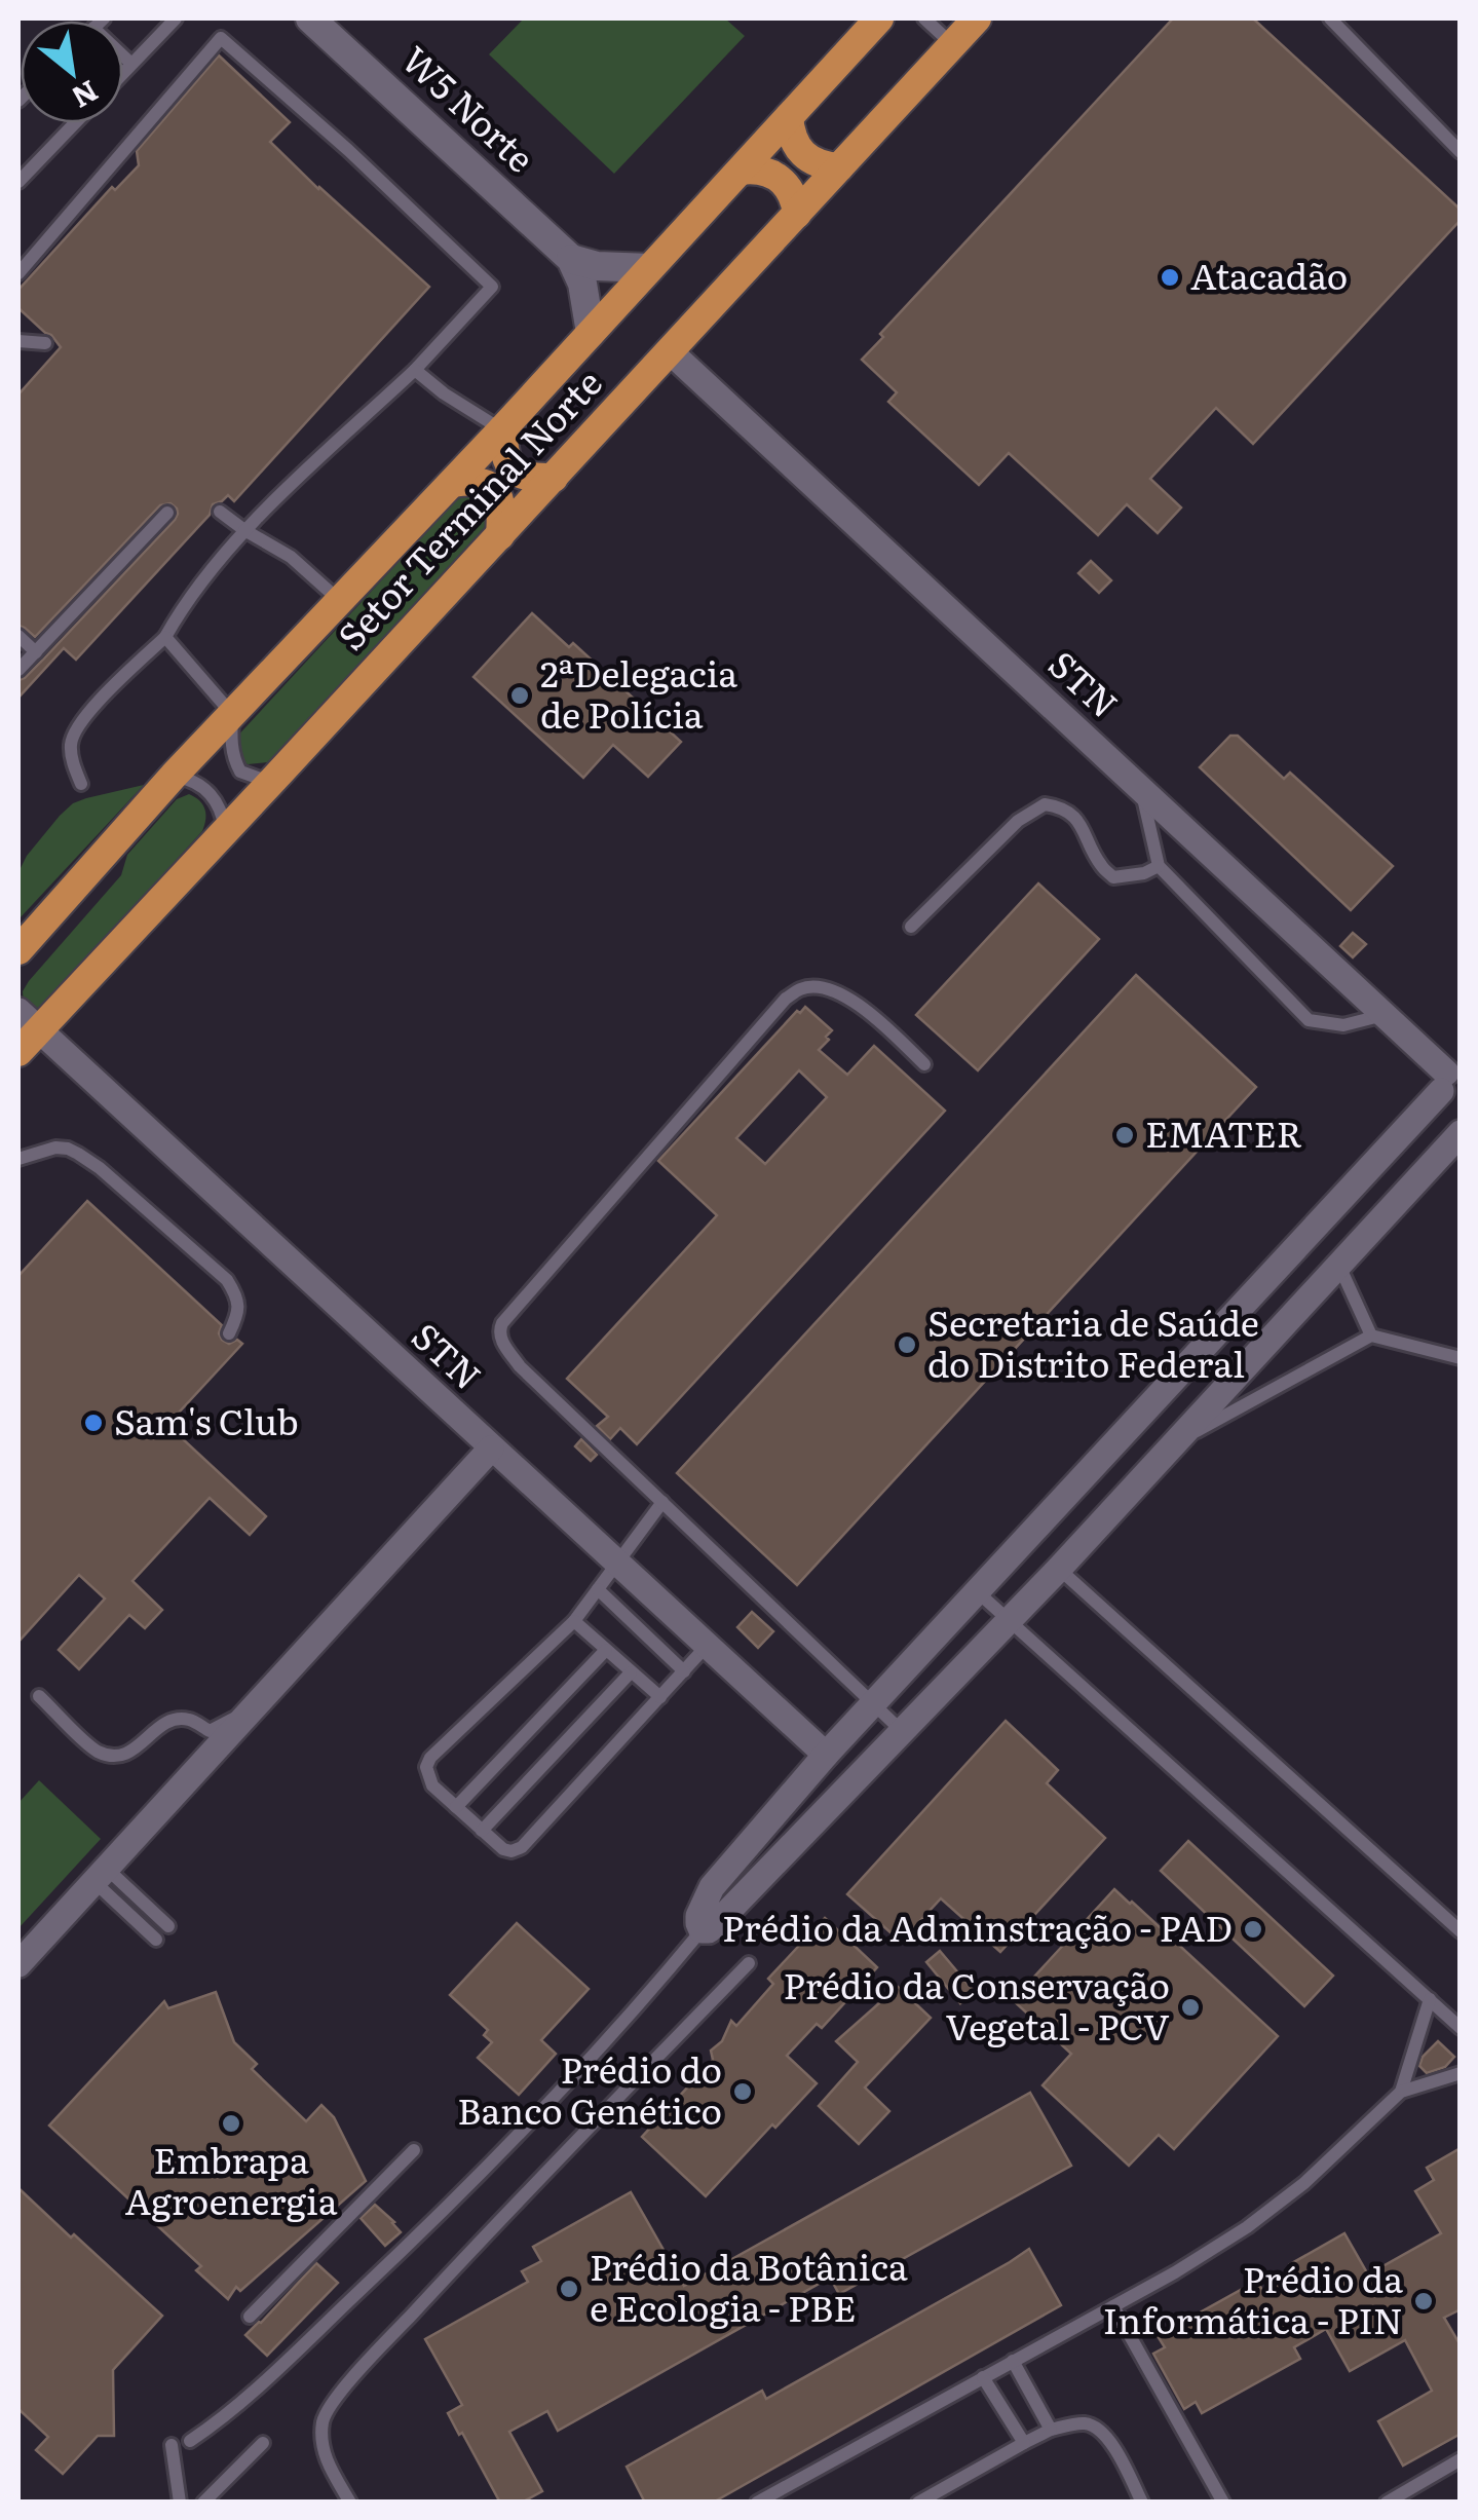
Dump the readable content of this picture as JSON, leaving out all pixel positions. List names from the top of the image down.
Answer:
{
  "streets": {
    "main road": ["W5 Norte", "Setor Terminal Norte"],
    "street": ["STN"]
  },
  "crossings": [
    ["W5 Norte", "Setor Terminal Norte"],
    ["Setor Terminal Norte", "STN"]
  ],
  "places": [
    "Atacadão",
    "2ªDelegacia de Polícia",
    "EMATER",
    "Secretaria de Saúde do Distrito Federal",
    "Sam's Club",
    "Prédio da Adminstração - PAD",
    "Prédio da Conservação Vegetal - PCV",
    "Prédio do Banco Genético",
    "Embrapa Agroenergia",
    "Prédio da Botânica e Ecologia - PBE",
    "Prédio da Informática - PIN"
  ],
  "north": "bottom right"
}
